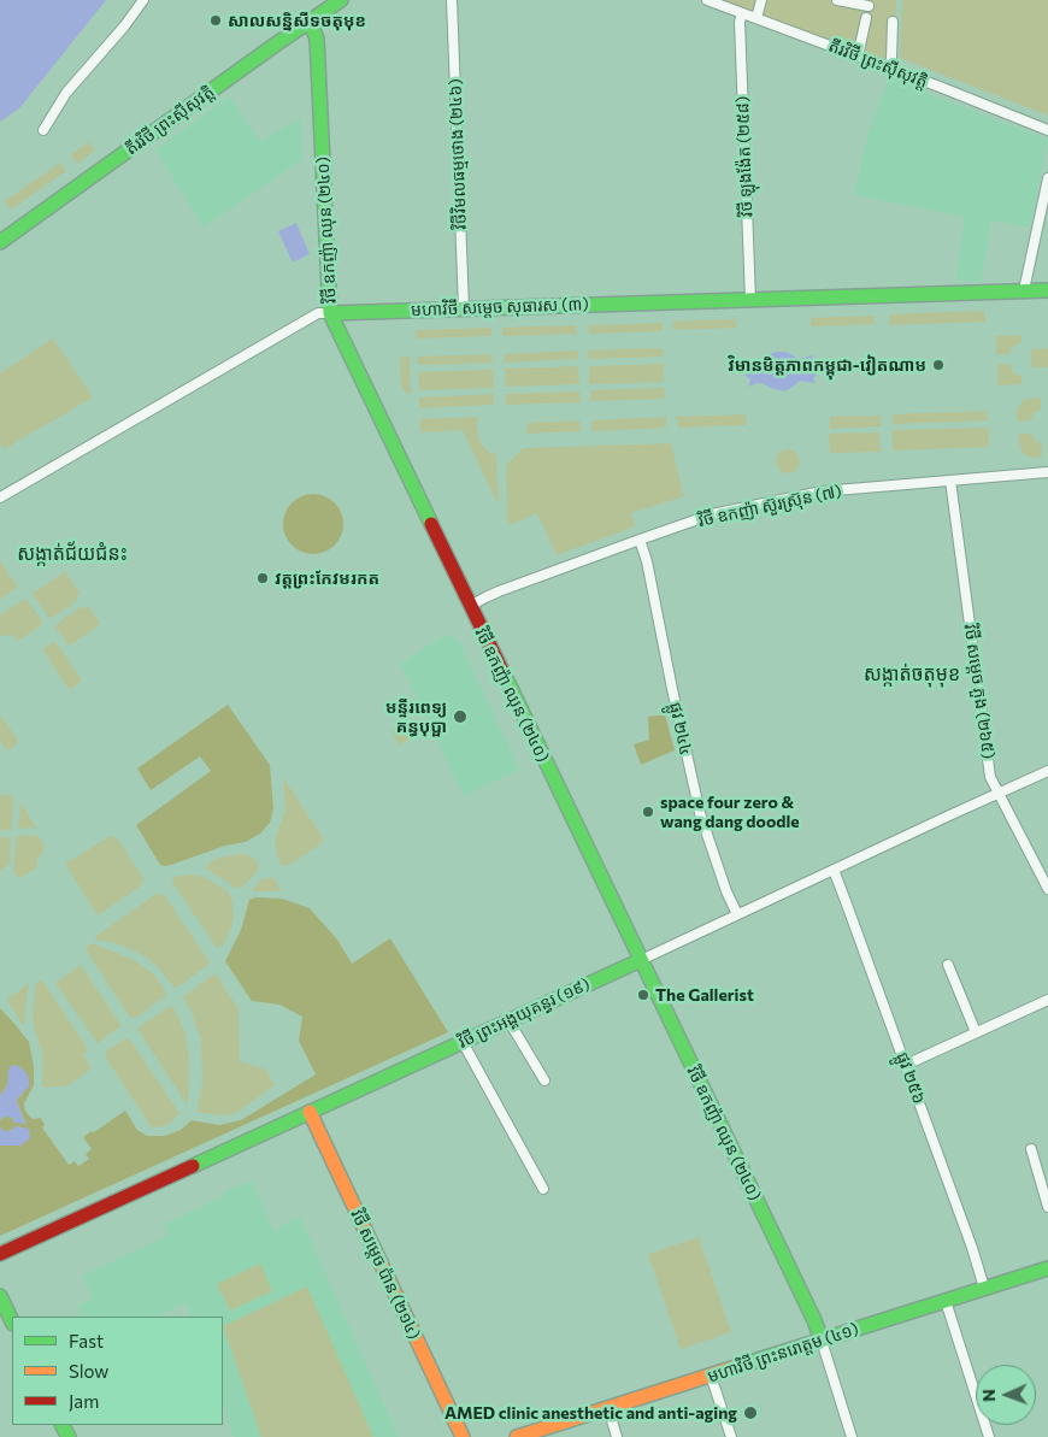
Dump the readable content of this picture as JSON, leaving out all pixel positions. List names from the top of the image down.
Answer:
{
  "streets": {
    "street": [
      "តីរវិថី ព្រះស៊ីសុវត្តិ",
      "វិថីវិមលធម្មថោង (២៤៦)",
      "វិថី ឡុងង៉ែត (២៥៨)",
      "វិថី ឧកញ៉ា ឈុន (២៤០)",
      "មហាវិថី សម្តេច សុធារស (៣)",
      "វិថី ឧកញ៉ា ស៊ួរស៊្រុន (៧)",
      "វិថី សម្តេច ភួង (២៦៥)",
      "ផ្លូវ ២៤៤",
      "វិថី ព្រះអង្គយុគន្ធរ (១៩)",
      "ផ្លូវ ២៥៦",
      "វិថី សម្តេច ប៉ាន (២១៤)",
      "មហាវិថី ព្រះនរោត្តម (៤១)"
    ]
  },
  "crossings": [
    ["តីរវិថី ព្រះស៊ីសុវត្តិ", "វិថី ឡុងង៉ែត (២៥៨)"],
    ["តីរវិថី ព្រះស៊ីសុវត្តិ", "វិថី ឧកញ៉ា ឈុន (២៤០)"],
    ["វិថីវិមលធម្មថោង (២៤៦)", "មហាវិថី សម្តេច សុធារស (៣)"],
    ["វិថី ឡុងង៉ែត (២៥៨)", "មហាវិថី សម្តេច សុធារស (៣)"],
    ["វិថី ឧកញ៉ា ឈុន (២៤០)", "មហាវិថី សម្តេច សុធារស (៣)"],
    ["វិថី ឧកញ៉ា ឈុន (២៤០)", "វិថី ឧកញ៉ា ស៊ួរស៊្រុន (៧)"],
    ["វិថី ឧកញ៉ា ឈុន (២៤០)", "វិថី ព្រះអង្គយុគន្ធរ (១៩)"],
    ["វិថី ឧកញ៉ា ឈុន (២៤០)", "មហាវិថី ព្រះនរោត្តម (៤១)"],
    ["វិថី ឧកញ៉ា ស៊ួរស៊្រុន (៧)", "វិថី សម្តេច ភួង (២៦៥)"],
    ["វិថី ឧកញ៉ា ស៊ួរស៊្រុន (៧)", "ផ្លូវ ២៤៤"],
    ["វិថី សម្តេច ភួង (២៦៥)", "វិថី ព្រះអង្គយុគន្ធរ (១៩)"],
    ["ផ្លូវ ២៤៤", "វិថី ព្រះអង្គយុគន្ធរ (១៩)"],
    ["វិថី ព្រះអង្គយុគន្ធរ (១៩)", "ផ្លូវ ២៥៦"],
    ["វិថី ព្រះអង្គយុគន្ធរ (១៩)", "វិថី សម្តេច ប៉ាន (២១៤)"],
    ["ផ្លូវ ២៥៦", "មហាវិថី ព្រះនរោត្តម (៤១)"]
  ],
  "districts": ["សង្កាត់ជ័យជំនះ", "សង្កាត់ចតុមុខ"],
  "places": [
    "សាលសន្និសីទចតុមុខ",
    "វិមានមិត្តភាពកម្ពុជា-វៀតណាម",
    "វត្តព្រះកែវមរកត",
    "មន្ទីរពេទ្យ គន្ធបុប្ផា",
    "space four zero & wang dang doodle",
    "The Gallerist",
    "AMED clinic anesthetic and anti-aging"
  ],
  "legend": ["Fast", "Slow", "Jam"],
  "north": "left"
}
